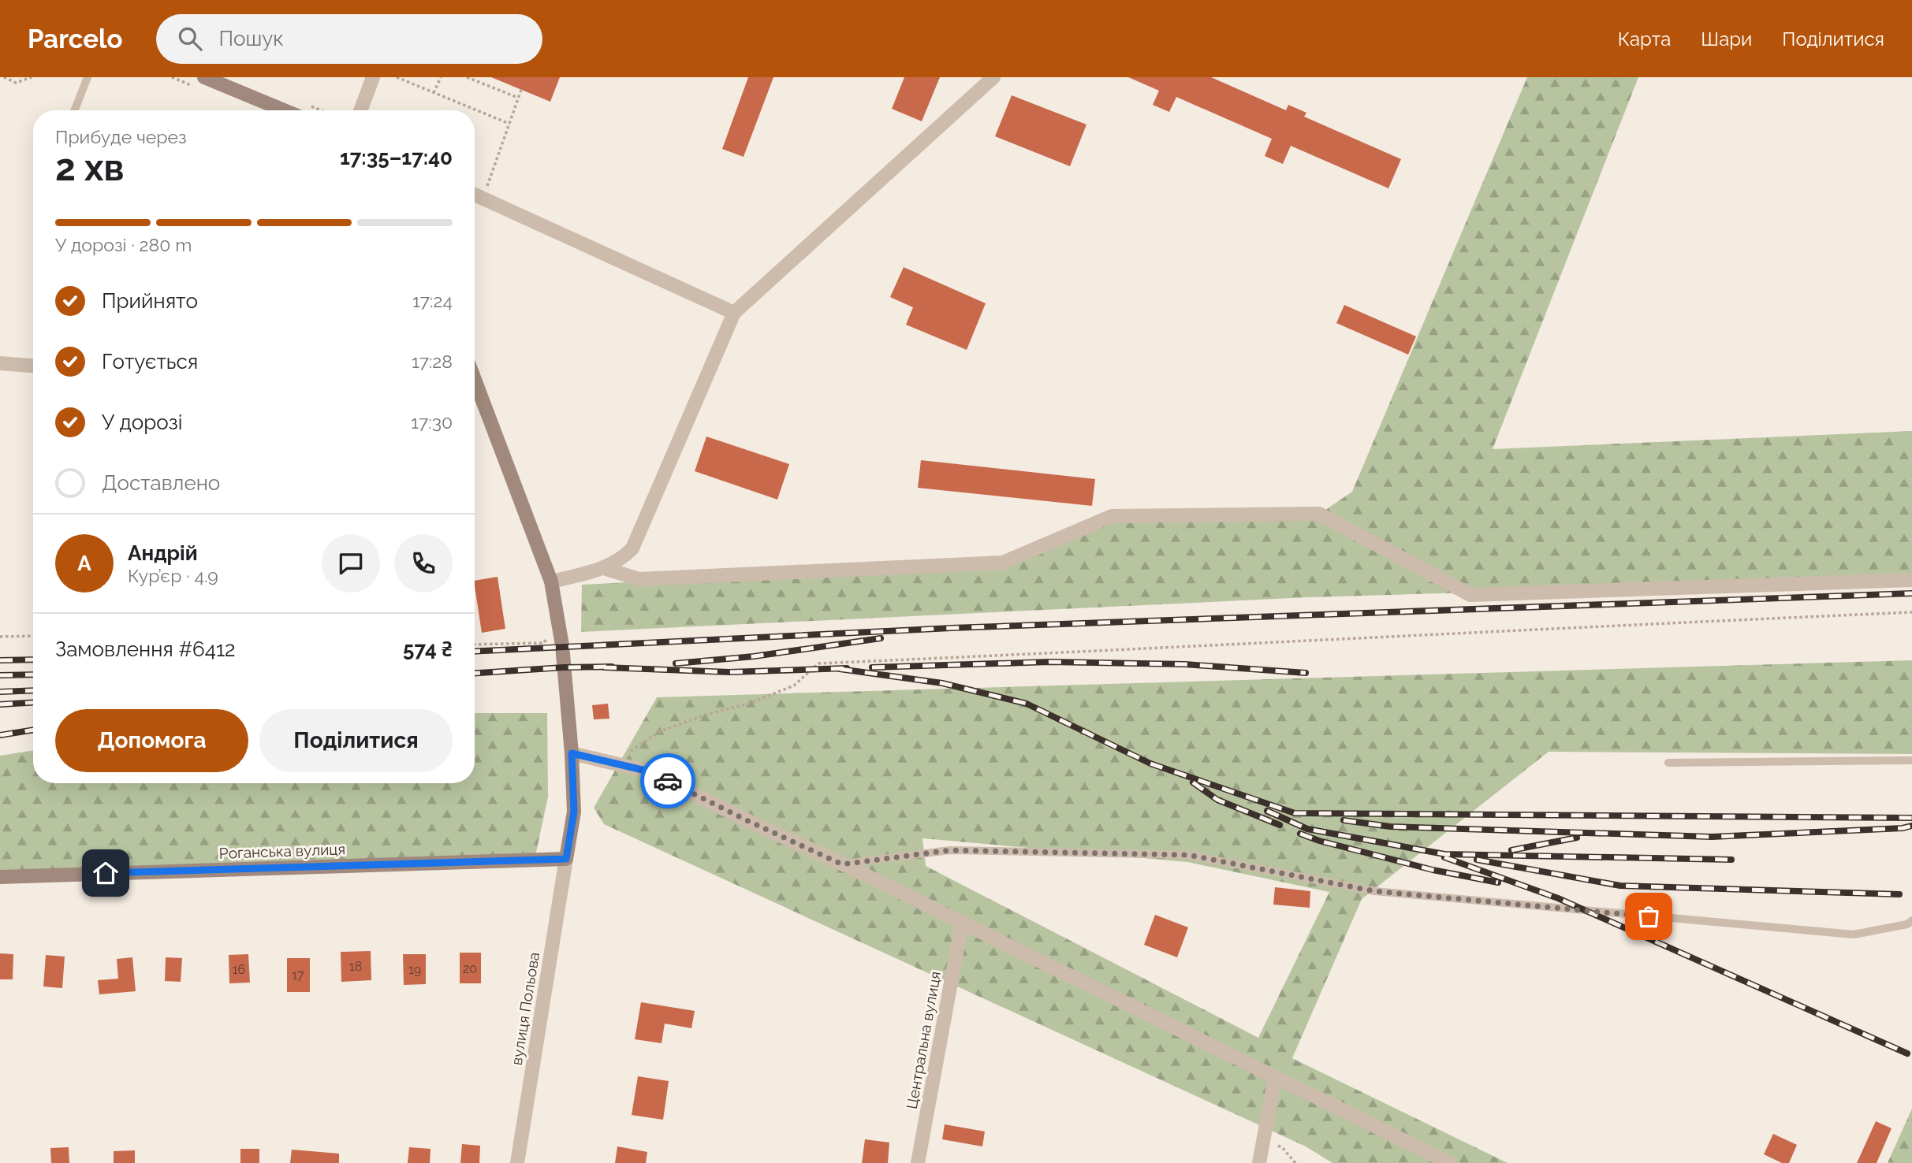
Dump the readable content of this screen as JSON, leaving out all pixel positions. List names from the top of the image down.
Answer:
{
  "streets": {
    "street": ["Роганська вулиця", "вулиця Польова", "Центральна вулиця"]
  },
  "crossings": [
    ["Роганська вулиця", "вулиця Польова"]
  ],
  "house_numbers": [
    "18",
    "20",
    "16",
    "19",
    "17"
  ],
  "page": {
    "header": "Parcelo",
    "search": "Пошук",
    "nav": ["Карта", "Шари", "Поділитися"],
    "heading": ["2 хв", "Прибуде через", "17:35–17:40"],
    "panel": [
      "Андрій",
      "Кур’єр · 4.9",
      "Замовлення #6412",
      "574 ₴"
    ],
    "bar": "У дорозі · 280 m",
    "list": [
      ["Прийнято", "17:24"],
      ["Готується", "17:28"],
      ["У дорозі", "17:30"],
      "Доставлено"
    ],
    "round": "А",
    "buttons": ["Допомога", "Поділитися"]
  }
}
